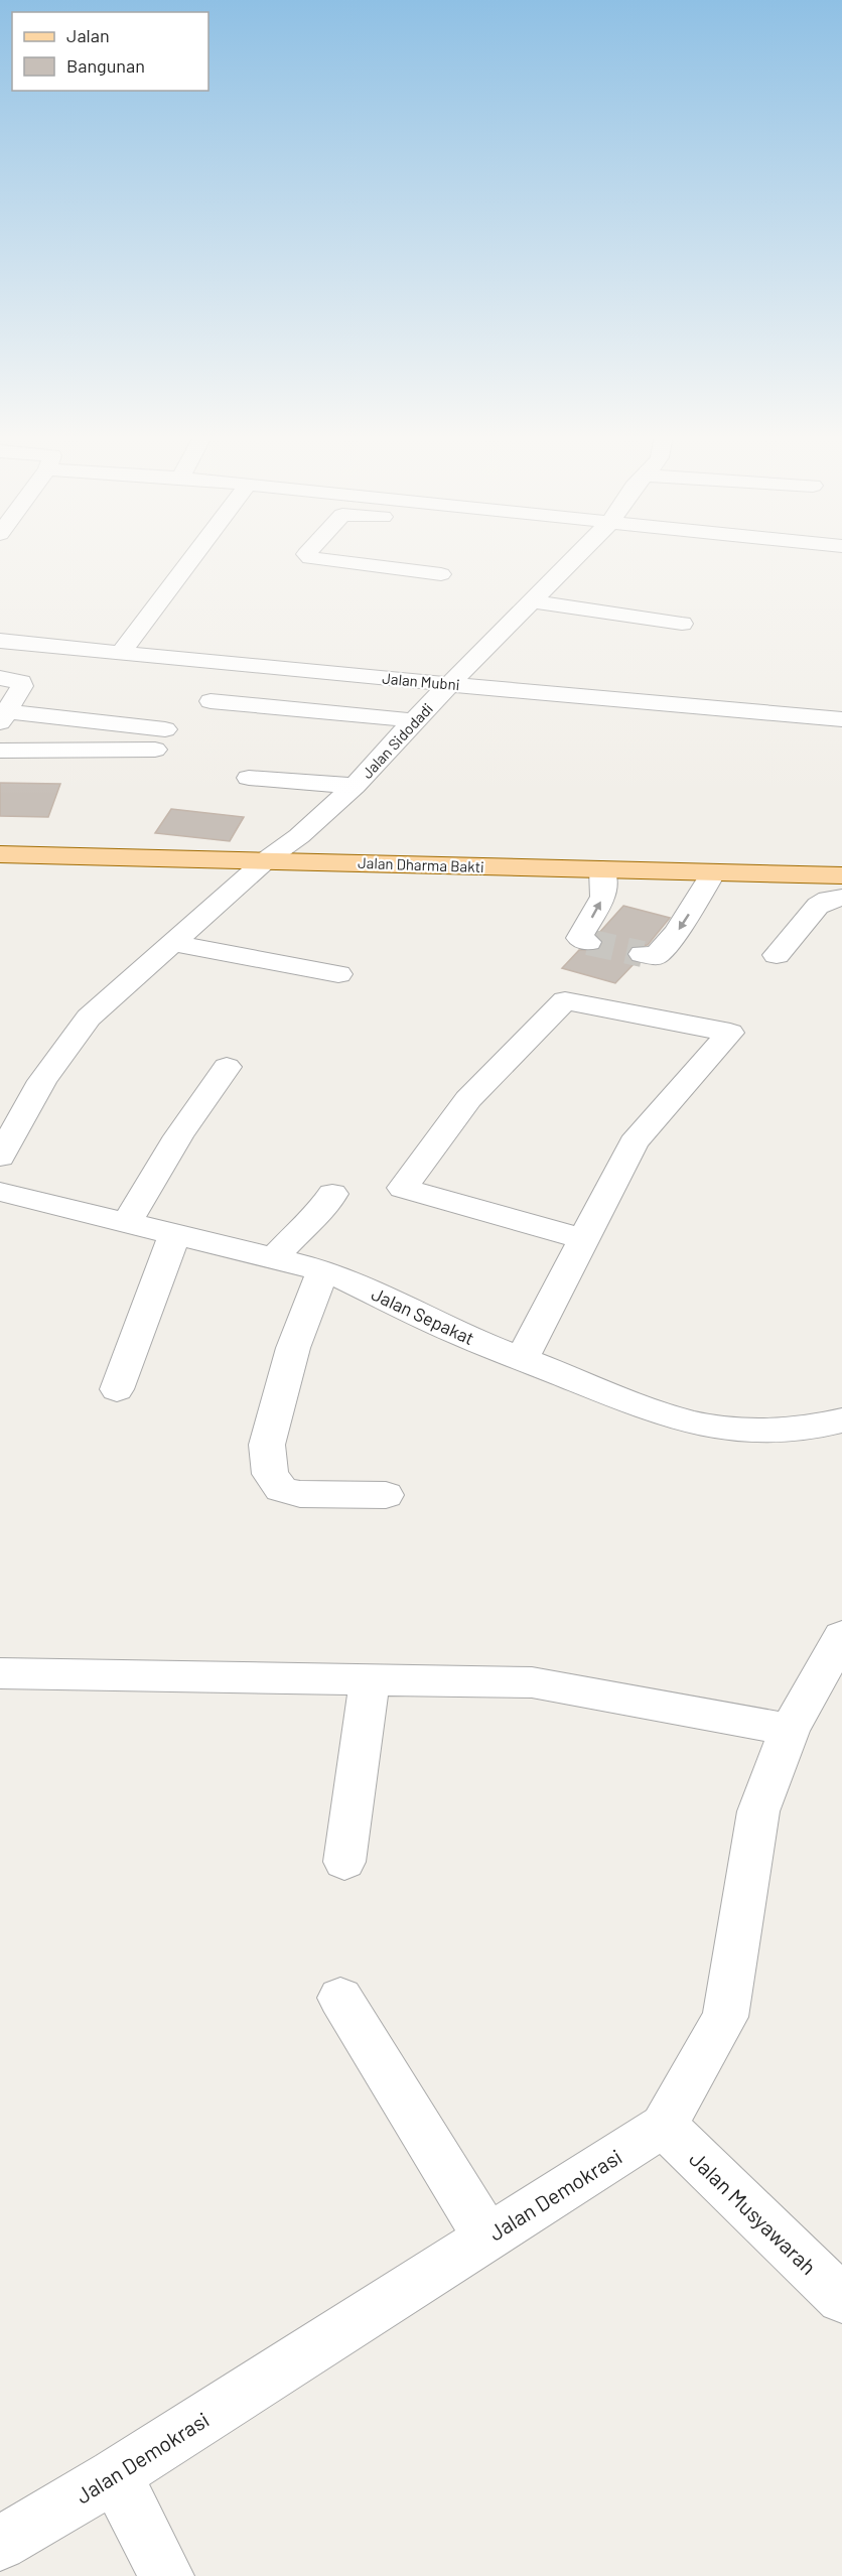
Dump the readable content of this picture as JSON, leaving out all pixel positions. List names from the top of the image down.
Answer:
{
  "streets": {
    "main road": ["Jalan Dharma Bakti"],
    "street": [
      "Jalan Mubni",
      "Jalan Sidodadi",
      "Jalan Sepakat",
      "Jalan Demokrasi",
      "Jalan Musyawarah"
    ]
  },
  "crossings": [
    ["Jalan Mubni", "Jalan Sidodadi"],
    ["Jalan Sidodadi", "Jalan Dharma Bakti"],
    ["Jalan Demokrasi", "Jalan Musyawarah"]
  ],
  "legend": ["Jalan", "Bangunan"]
}
